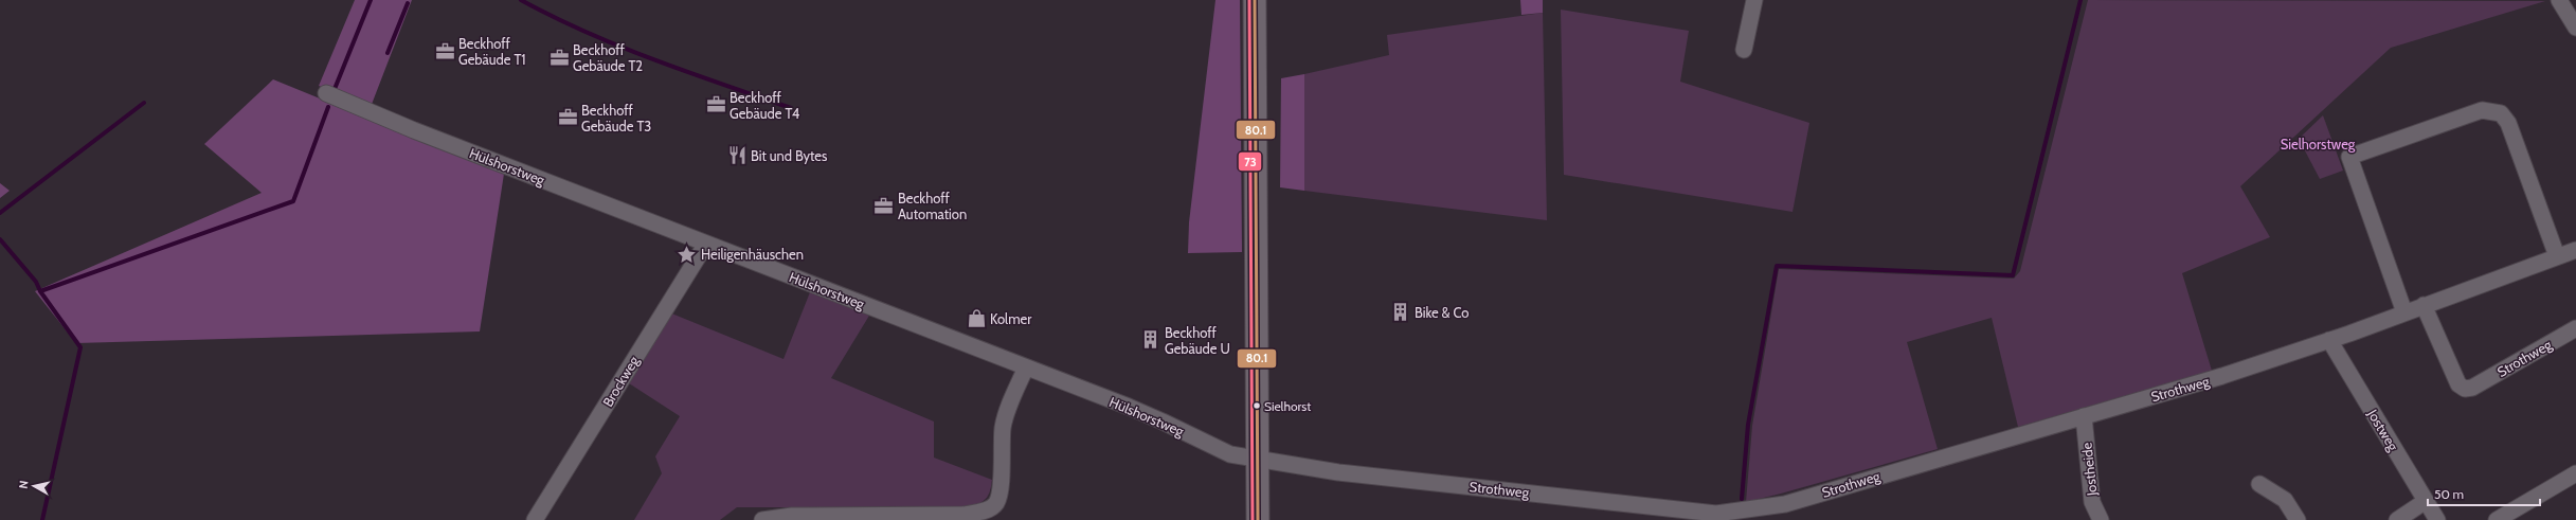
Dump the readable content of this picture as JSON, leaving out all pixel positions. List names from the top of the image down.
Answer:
{
  "streets": {
    "street": [
      "Hülshorstweg",
      "Strothweg",
      "Brockweg",
      "Jostweg",
      "Jostheide"
    ]
  },
  "crossings": [
    ["Hülshorstweg", "Strothweg"],
    ["Hülshorstweg", "Brockweg"],
    ["Strothweg", "Jostweg"],
    ["Strothweg", "Jostheide"]
  ],
  "parks": ["Sielhorstweg"],
  "places": {
    "office": [
      "Beckhoff Gebäude T1",
      "Beckhoff Gebäude T2",
      "Beckhoff Gebäude T4",
      "Beckhoff Gebäude T3",
      "Beckhoff Automation"
    ],
    "restaurant": ["Bit und Bytes"],
    "place": ["Heiligenhäuschen"],
    "building": ["Bike & Co", "Beckhoff Gebäude U"],
    "shop": ["Kolmer"],
    "other": ["Sielhorst"]
  },
  "lines": ["transit line 80.1", "transit line 73"],
  "scale_bar": "50 m",
  "north": "left"
}
